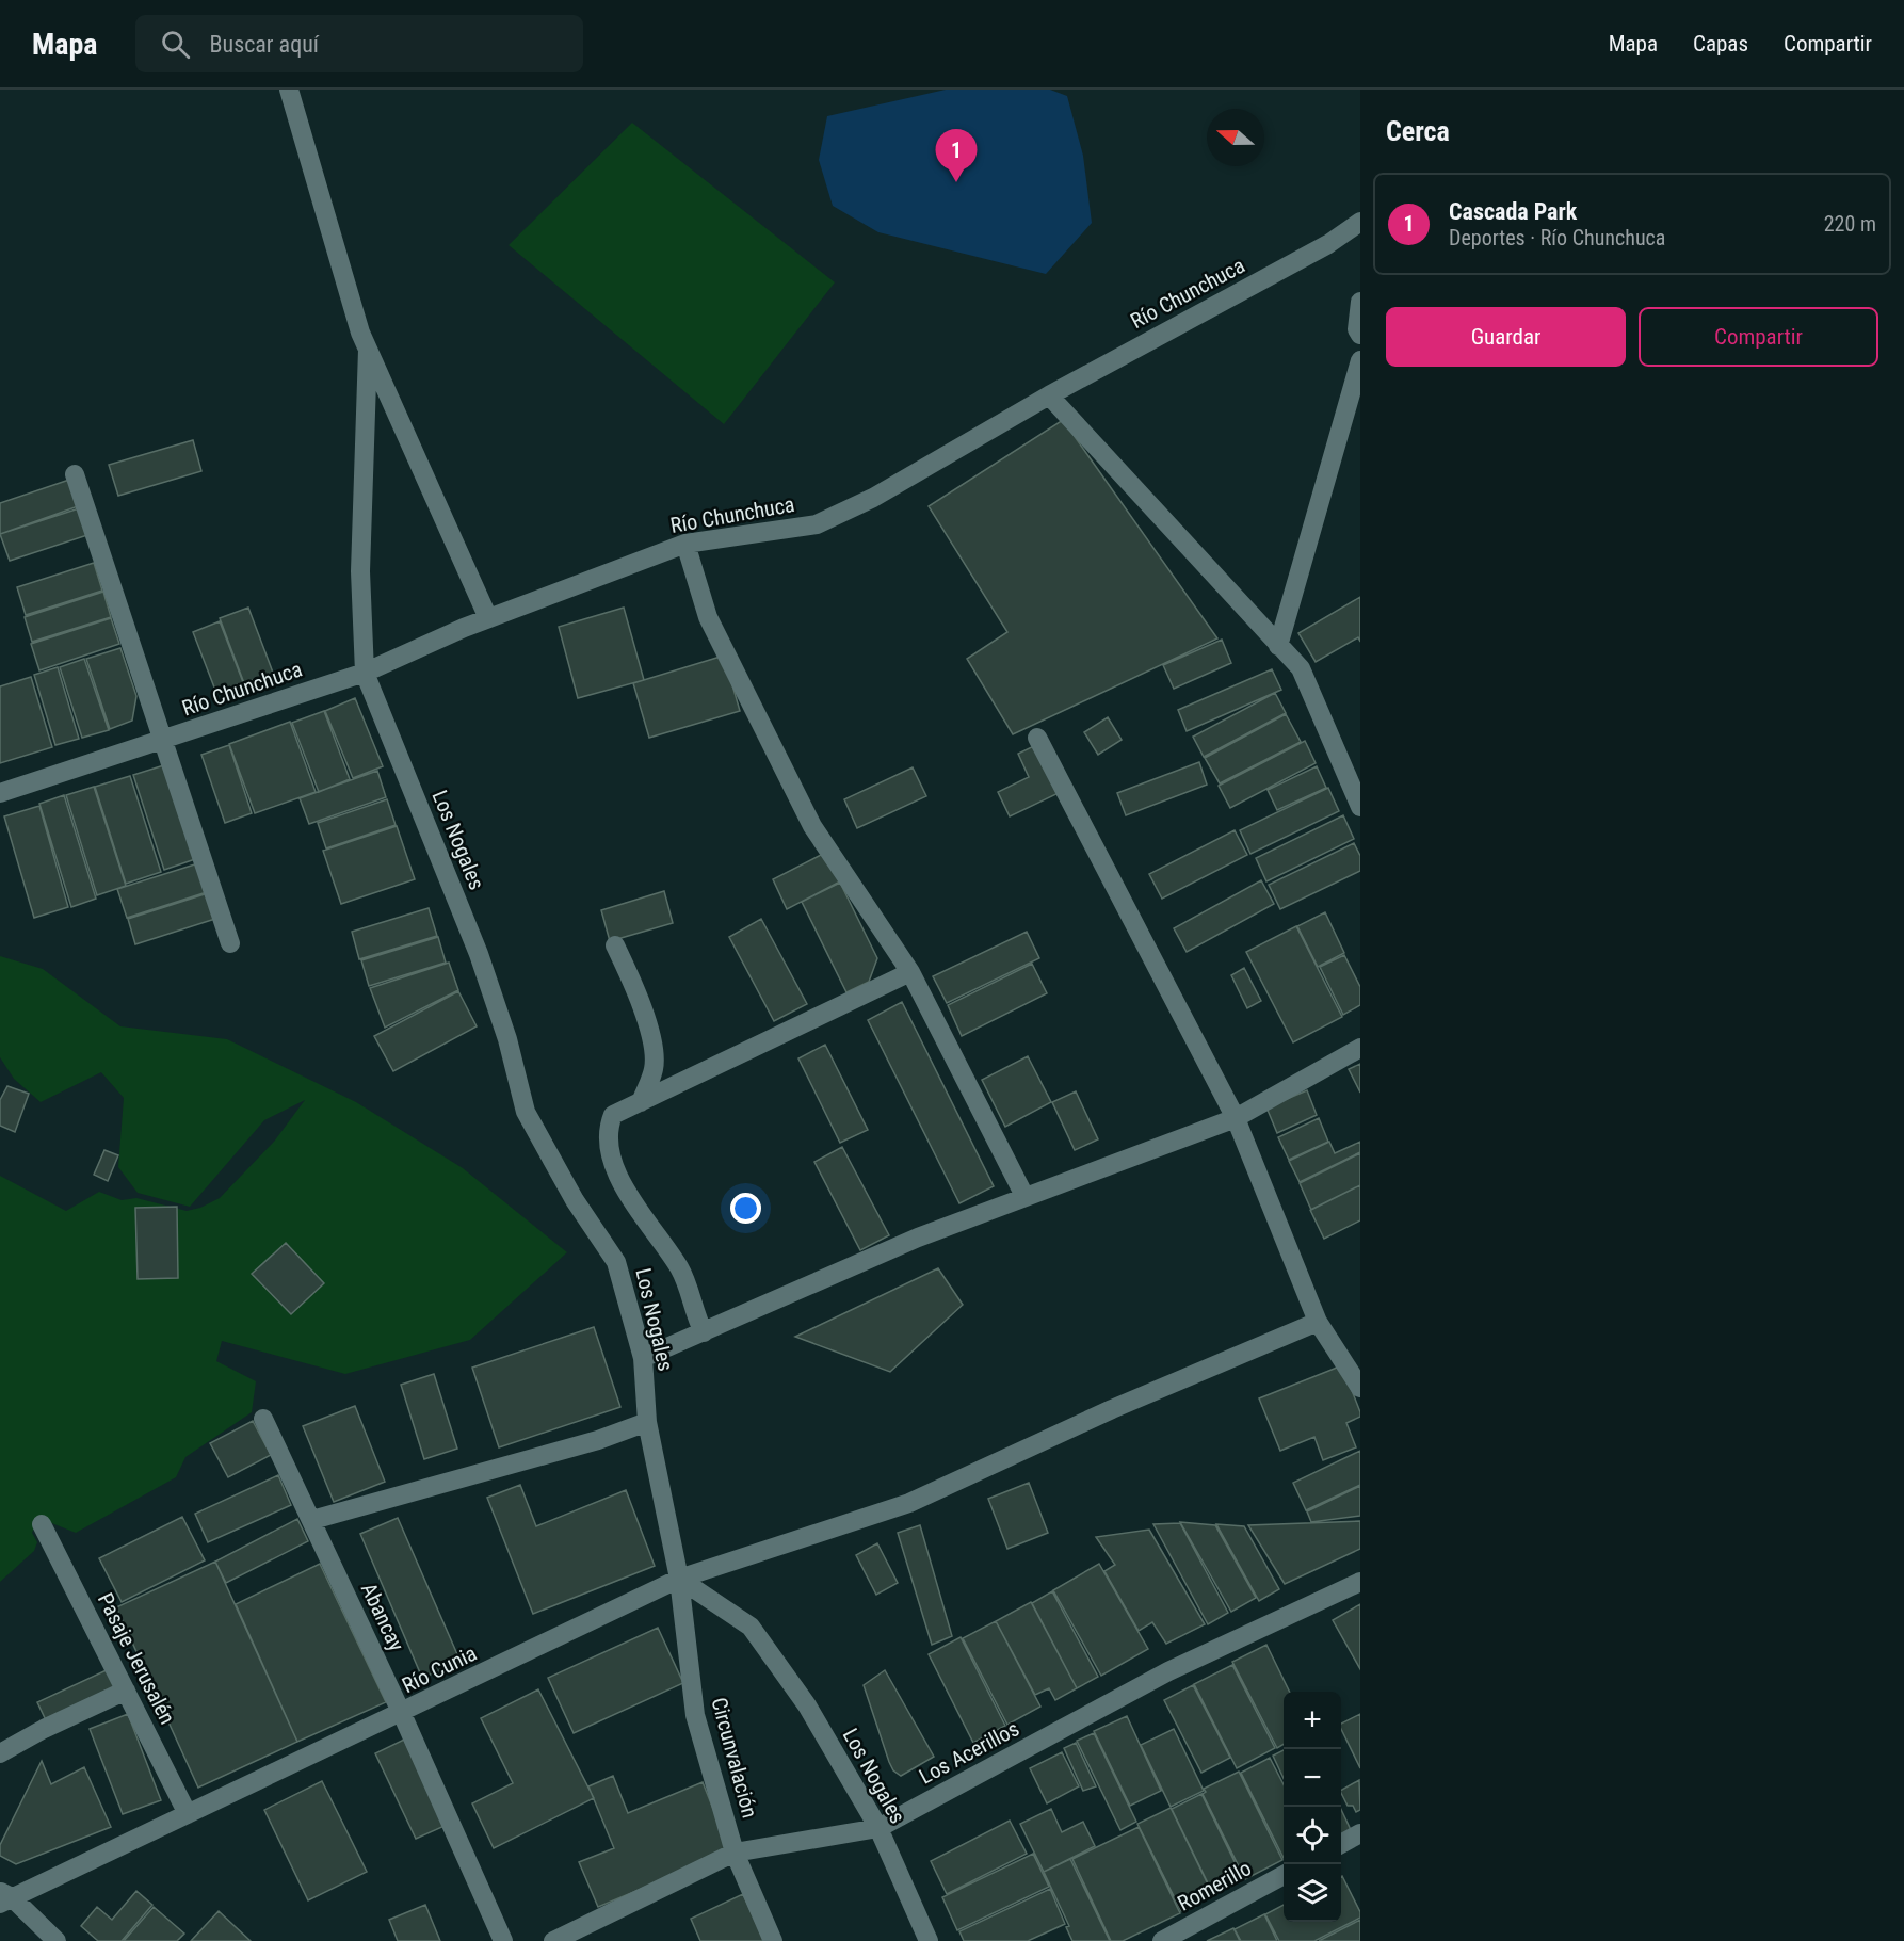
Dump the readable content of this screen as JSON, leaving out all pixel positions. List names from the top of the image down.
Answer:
{
  "streets": {
    "street": [
      "Río Chunchuca",
      "Los Nogales",
      "Abancay",
      "Pasaje Jerusalén",
      "Río Cunia",
      "Los Acerillos",
      "Circunvalación",
      "Romerillo"
    ]
  },
  "crossings": [
    ["Río Chunchuca", "Los Nogales"],
    ["Los Nogales", "Río Cunia"],
    ["Los Nogales", "Los Acerillos"],
    ["Los Nogales", "Circunvalación"],
    ["Abancay", "Río Cunia"],
    ["Pasaje Jerusalén", "Río Cunia"],
    ["Río Cunia", "Circunvalación"],
    ["Los Acerillos", "Circunvalación"]
  ],
  "north": "left",
  "page": {
    "header": "Mapa",
    "search": "Buscar aquí",
    "nav": ["Mapa", "Capas", "Compartir"],
    "heading": "Cerca",
    "pins": "1",
    "list": [
      {
        "mark": "1",
        "name": "Cascada Park",
        "note": "Deportes · Río Chunchuca",
        "value": "220 m"
      }
    ],
    "buttons": ["Guardar", "Compartir"],
    "map_buttons": ["+", "−"]
  }
}
